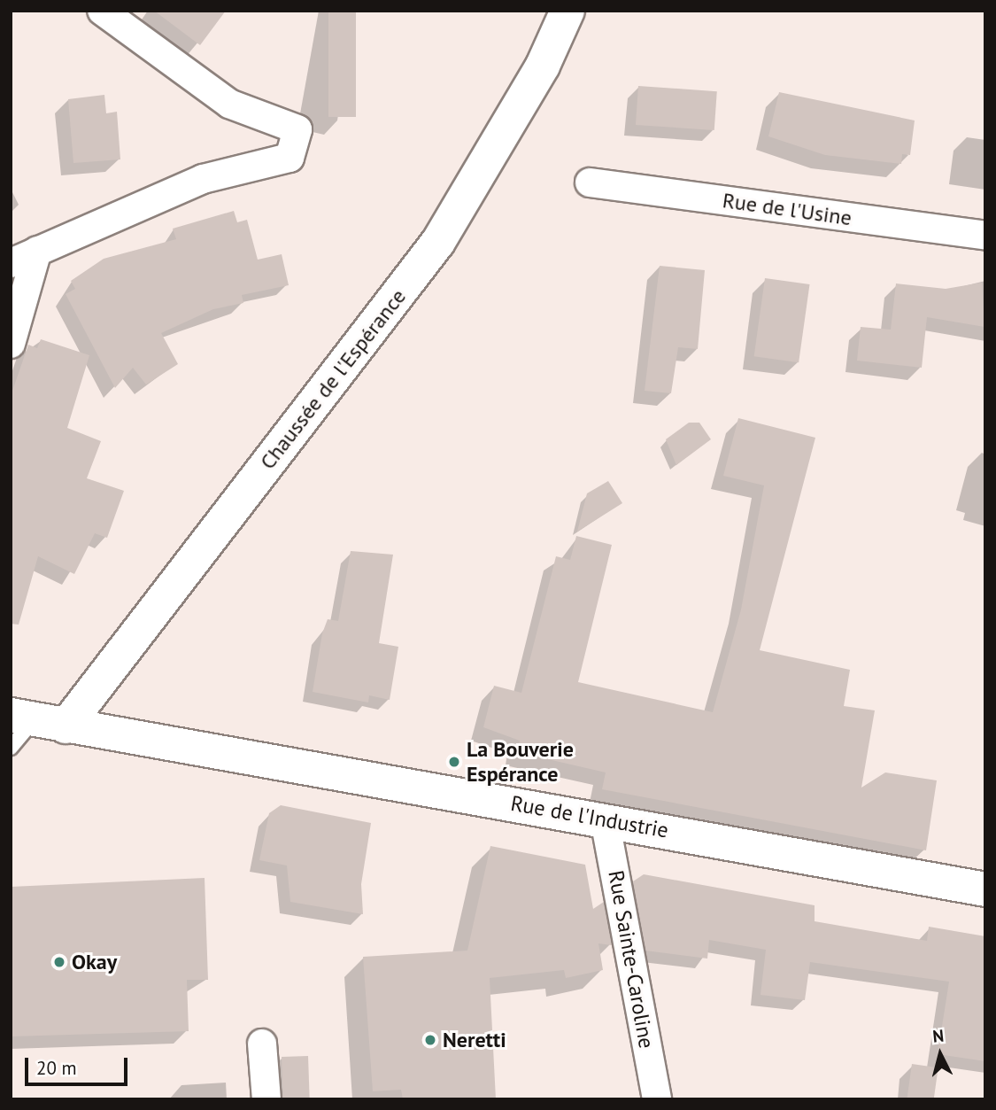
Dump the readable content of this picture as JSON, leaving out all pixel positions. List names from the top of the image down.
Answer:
{
  "streets": {
    "main road": ["Chaussée de l'Espérance", "Rue de l'Industrie"],
    "street": ["Rue de l'Usine", "Rue Sainte-Caroline"]
  },
  "crossings": [
    ["Chaussée de l'Espérance", "Rue de l'Industrie"],
    ["Rue de l'Industrie", "Rue Sainte-Caroline"]
  ],
  "places": ["La Bouverie Espérance", "Okay", "Neretti"],
  "scale_bar": "20 m",
  "north": "top"
}
